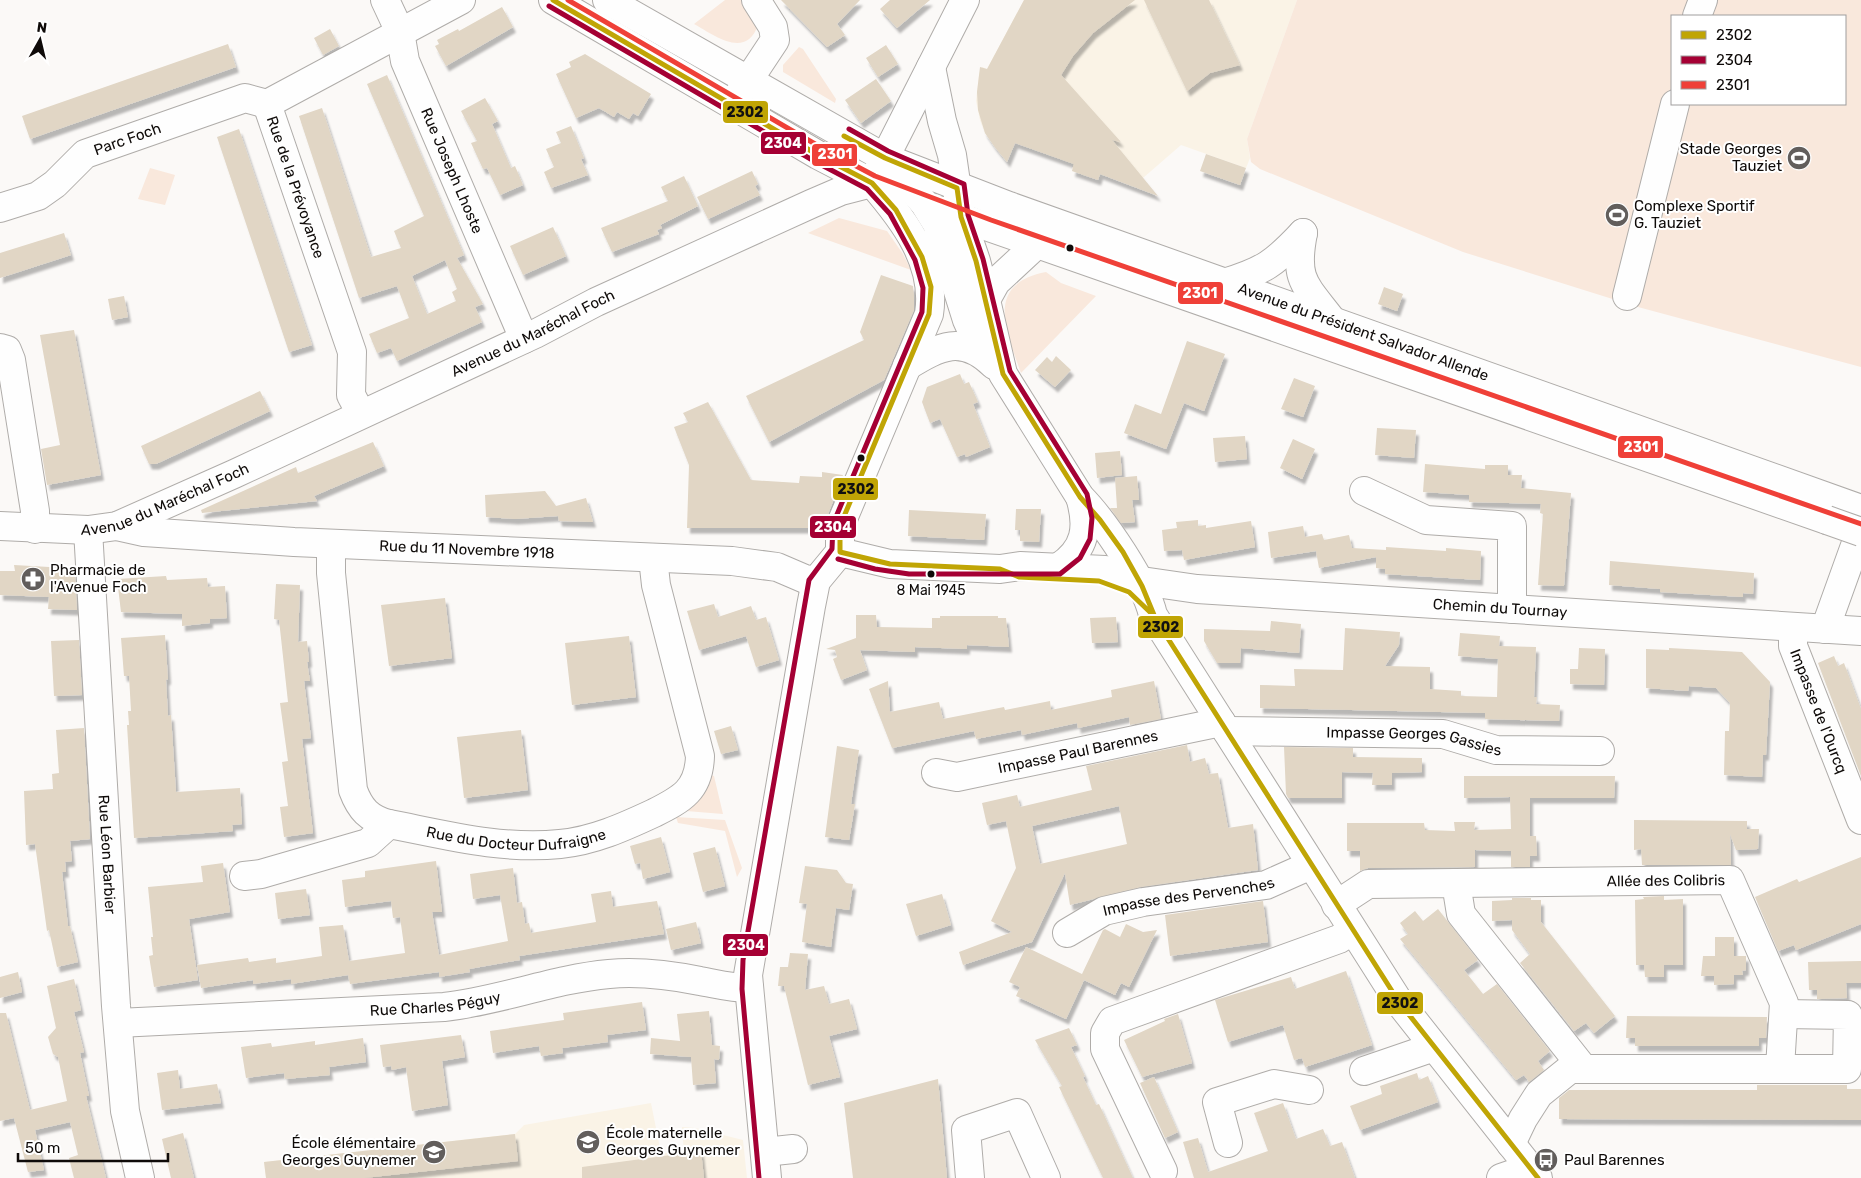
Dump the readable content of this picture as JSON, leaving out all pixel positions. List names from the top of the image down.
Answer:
{
  "streets": {
    "street": [
      "Parc Foch",
      "Rue Joseph Lhoste",
      "Rue de la Prévoyance",
      "Avenue du Président Salvador Allende",
      "Avenue du Maréchal Foch",
      "Rue du 11 Novembre 1918",
      "Chemin du Tournay",
      "Impasse de l'Ourcq",
      "Impasse Georges Gassies",
      "Impasse Paul Barennes",
      "Rue du Docteur Dufraigne",
      "Rue Léon Barbier",
      "Allée des Colibris",
      "Impasse des Pervenches",
      "Rue Charles Péguy"
    ]
  },
  "crossings": [
    ["Parc Foch", "Rue de la Prévoyance"],
    ["Rue Joseph Lhoste", "Rue de la Prévoyance"],
    ["Rue Joseph Lhoste", "Avenue du Maréchal Foch"],
    ["Rue de la Prévoyance", "Avenue du Maréchal Foch"],
    ["Avenue du Président Salvador Allende", "Avenue du Maréchal Foch"],
    ["Avenue du Maréchal Foch", "Rue du 11 Novembre 1918"],
    ["Avenue du Maréchal Foch", "Rue Léon Barbier"],
    ["Rue du 11 Novembre 1918", "Rue du Docteur Dufraigne"],
    ["Chemin du Tournay", "Impasse de l'Ourcq"],
    ["Impasse Georges Gassies", "Impasse Paul Barennes"],
    ["Rue Léon Barbier", "Rue Charles Péguy"]
  ],
  "places": {
    "sports": ["Stade Georges Tauziet", "Complexe Sportif G. Tauziet"],
    "other": ["8 Mai 1945"],
    "pharmacy": ["Pharmacie de l'Avenue Foch"],
    "school or university": ["École maternelle Georges Guynemer", "École élémentaire Georges Guynemer"],
    "bus stop": ["Paul Barennes"]
  },
  "lines": ["transit line 2302", "transit line 2301", "transit line 2304"],
  "legend": ["2302", "2304", "2301"],
  "scale_bar": "50 m",
  "north": "top"
}
